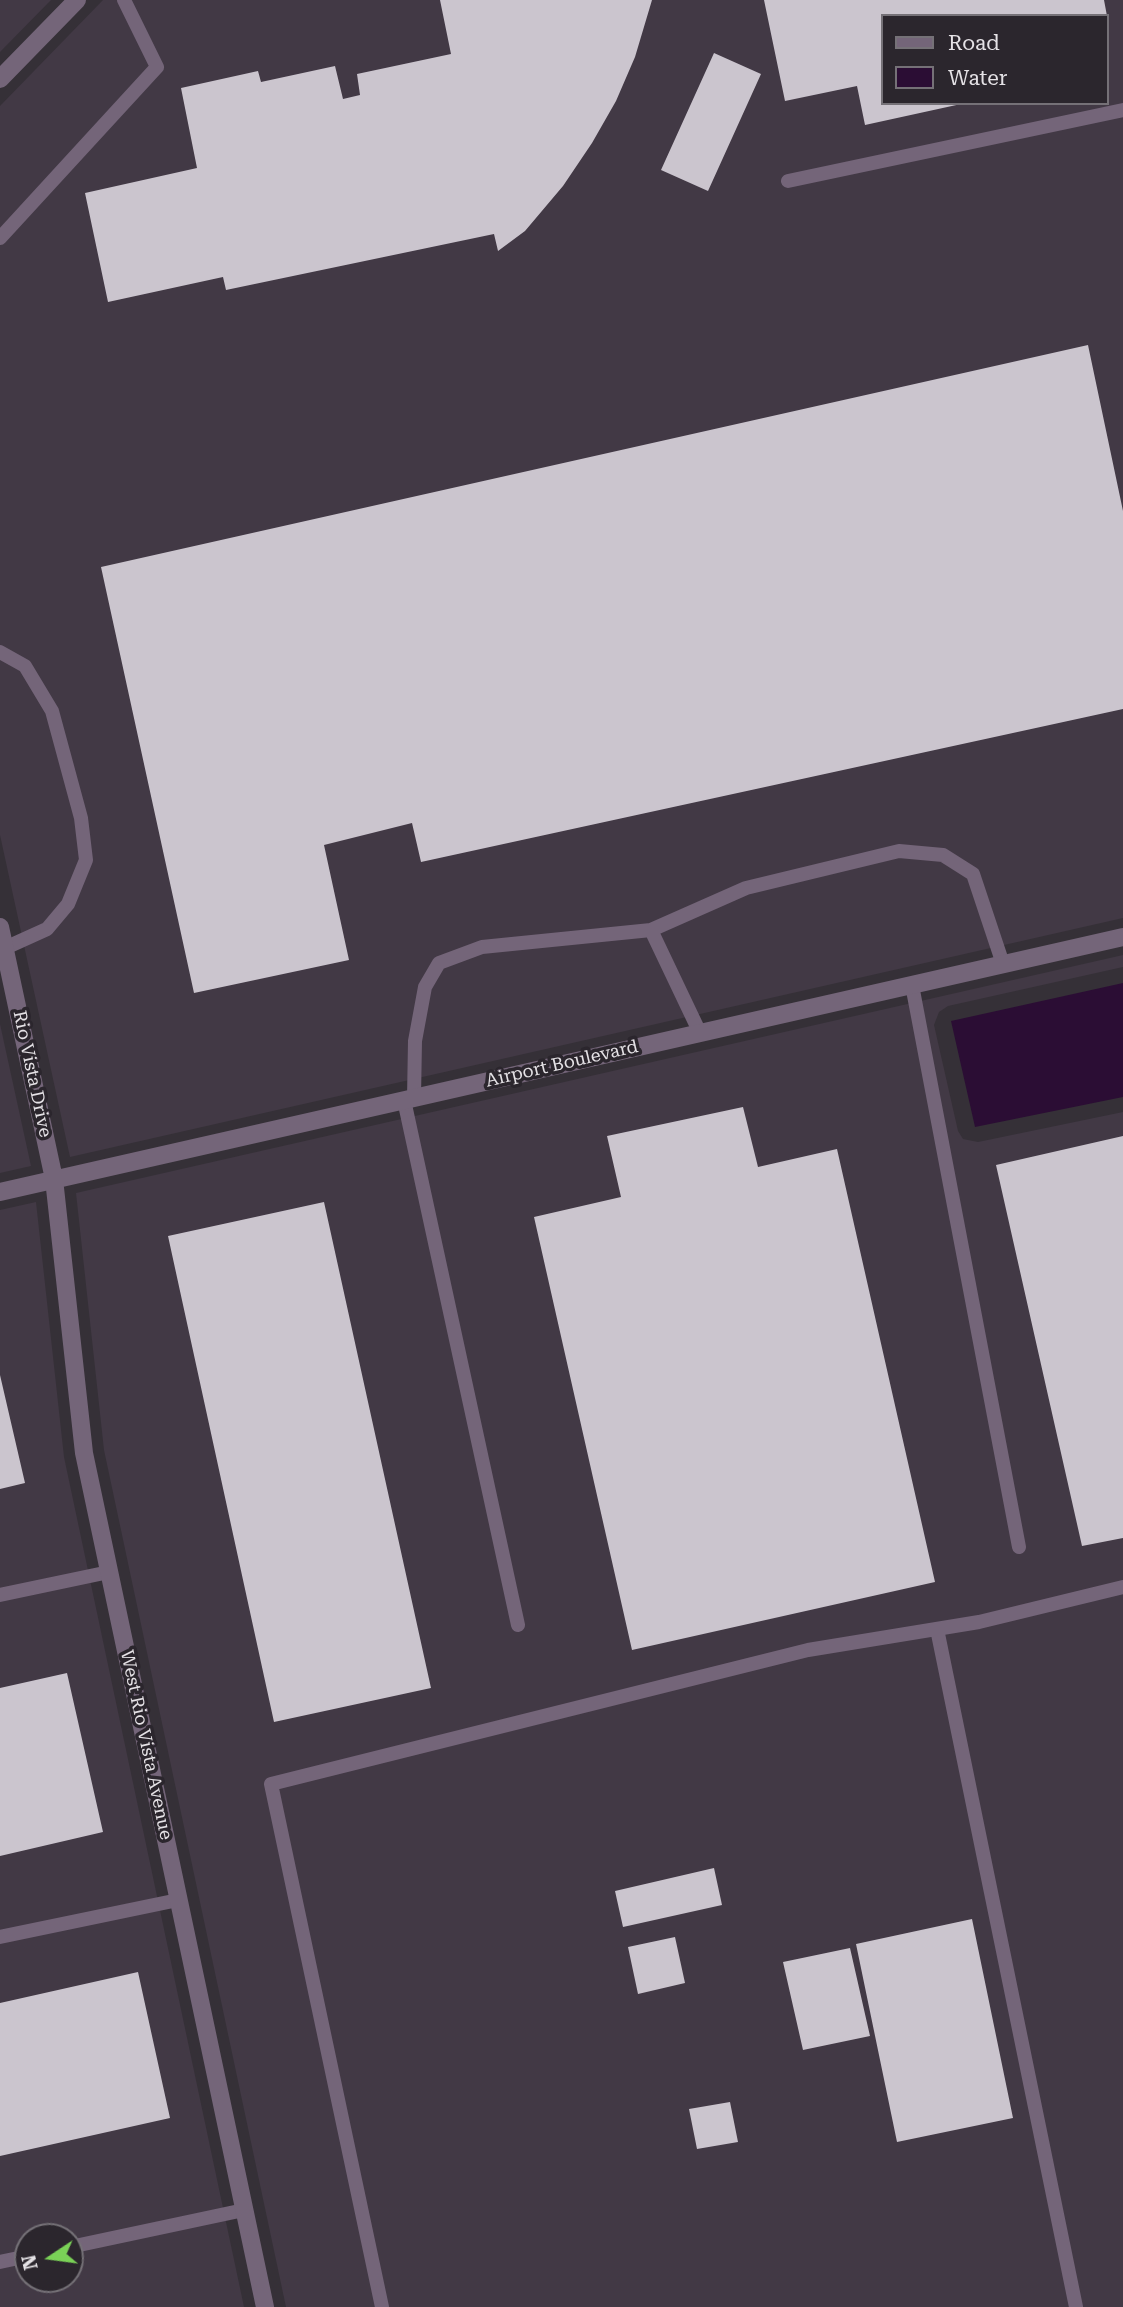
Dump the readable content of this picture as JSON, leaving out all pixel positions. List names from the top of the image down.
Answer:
{
  "streets": {
    "street": ["Airport Boulevard", "Rio Vista Drive", "West Rio Vista Avenue"]
  },
  "crossings": [
    ["Airport Boulevard", "Rio Vista Drive"],
    ["Airport Boulevard", "West Rio Vista Avenue"],
    ["Rio Vista Drive", "West Rio Vista Avenue"]
  ],
  "legend": ["Road", "Water"],
  "north": "left"
}
